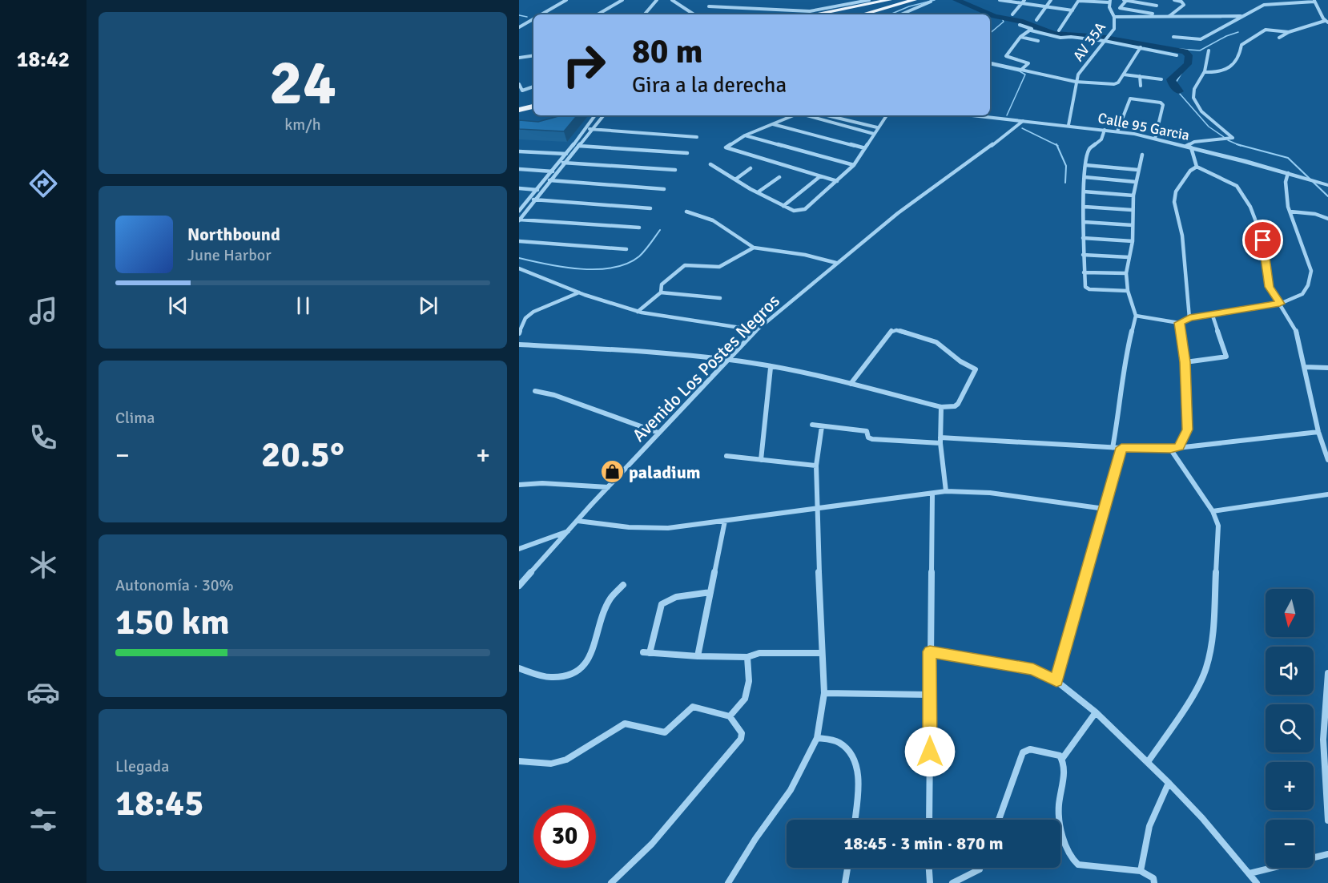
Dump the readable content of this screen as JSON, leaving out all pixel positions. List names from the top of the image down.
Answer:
{
  "streets": {
    "street": ["AV 35A", "Calle 95 Garcia", "Avenido Los Postes Negros"]
  },
  "crossings": [
    ["AV 35A", "Calle 95 Garcia"],
    ["Calle 95 Garcia", "Avenido Los Postes Negros"]
  ],
  "places": {
    "shop": ["paladium"]
  },
  "north": "bottom",
  "page": {
    "tabs": "18:42",
    "tile": [
      ["24", "km/h"],
      "Clima",
      ["Autonomía · 30%", "150 km"],
      ["Llegada", "18:45"]
    ],
    "turn": ["80 m", "Gira a la derecha"],
    "song": ["Northbound", "June Harbor"],
    "heat": ["−", "20.5°", "+"],
    "map_buttons": ["+", "−"],
    "limit": "30",
    "trip": "18:45 · 3 min · 870 m"
  }
}
